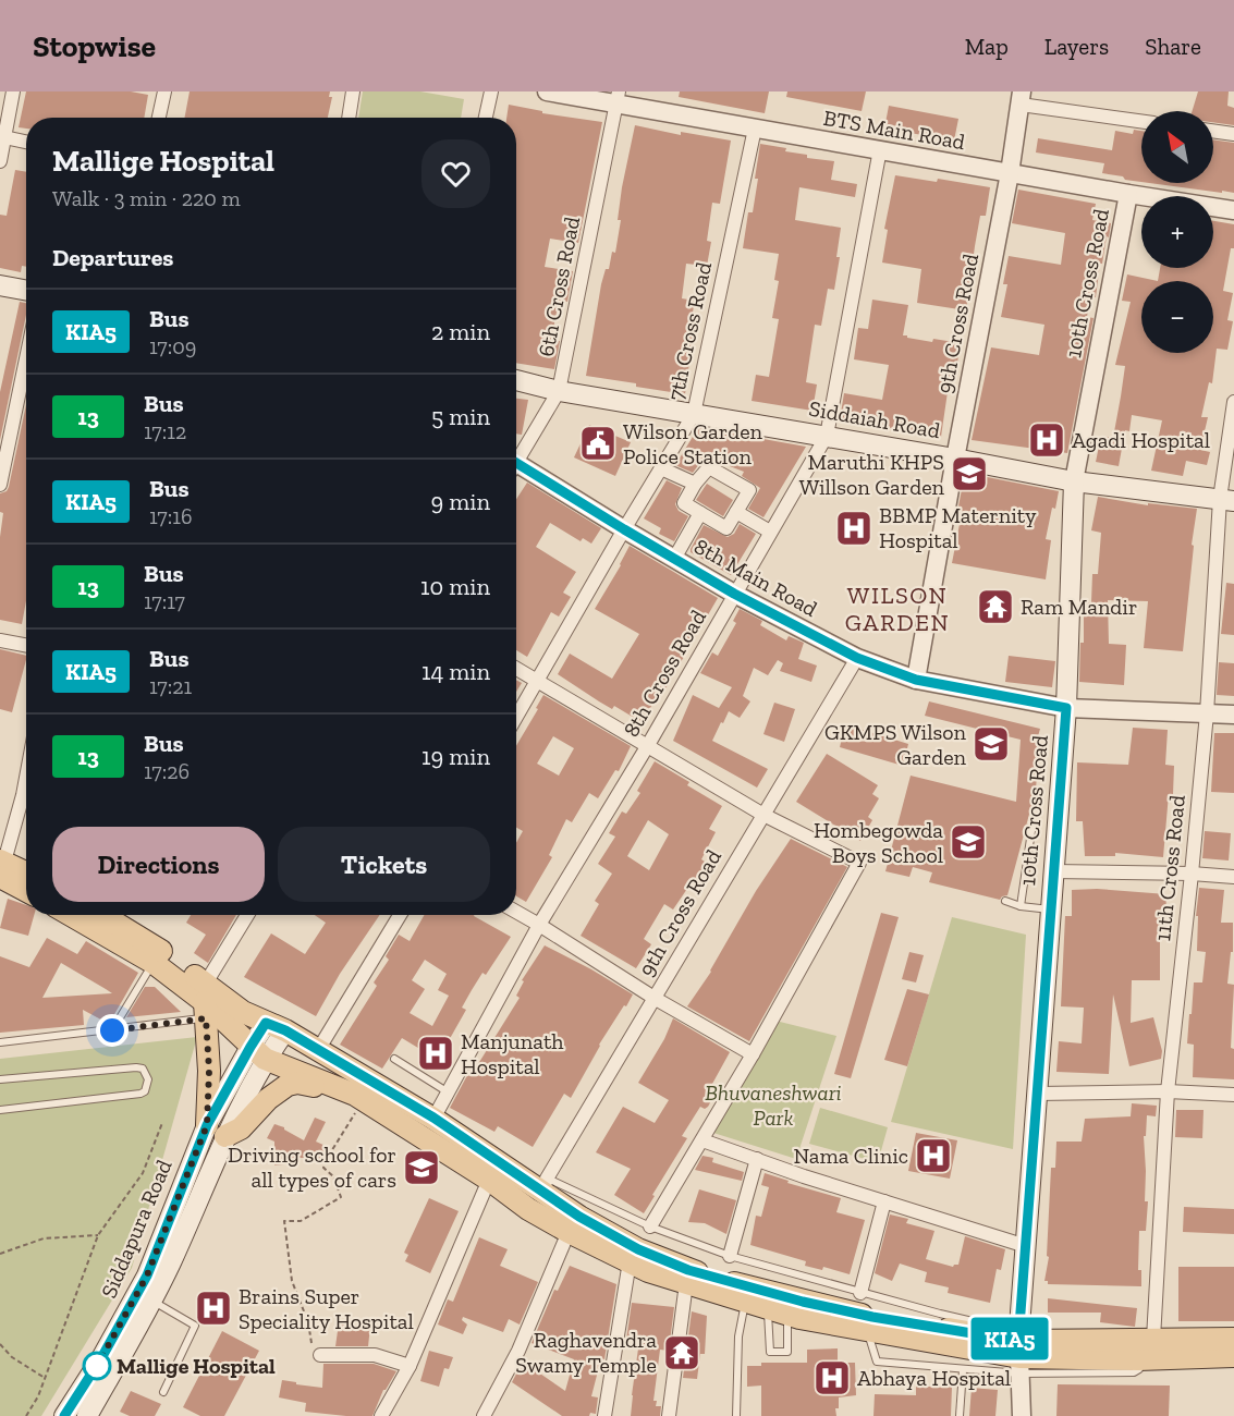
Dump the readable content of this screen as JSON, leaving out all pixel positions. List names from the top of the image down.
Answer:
{
  "streets": {
    "main road": ["10th Cross Road", "Siddaiah Road", "Siddapura Road"],
    "street": [
      "BTS Main Road",
      "6th Cross Road",
      "9th Cross Road",
      "7th Cross Road",
      "8th Main Road",
      "8th Cross Road",
      "11th Cross Road"
    ]
  },
  "crossings": [
    ["BTS Main Road", "10th Cross Road"],
    ["BTS Main Road", "6th Cross Road"],
    ["BTS Main Road", "9th Cross Road"],
    ["BTS Main Road", "7th Cross Road"],
    ["BTS Main Road", "8th Cross Road"],
    ["10th Cross Road", "Siddaiah Road"],
    ["10th Cross Road", "8th Main Road"],
    ["6th Cross Road", "Siddaiah Road"],
    ["9th Cross Road", "Siddaiah Road"],
    ["9th Cross Road", "8th Main Road"],
    ["7th Cross Road", "Siddaiah Road"],
    ["7th Cross Road", "8th Main Road"],
    ["Siddaiah Road", "8th Cross Road"],
    ["Siddaiah Road", "11th Cross Road"],
    ["8th Main Road", "8th Cross Road"],
    ["8th Main Road", "11th Cross Road"]
  ],
  "districts": ["WILSON GARDEN"],
  "parks": ["Bhuvaneshwari Park"],
  "places": {
    "hospital": [
      "Agadi Hospital",
      "BBMP Maternity Hospital",
      "Manjunath Hospital",
      "Nama Clinic",
      "Brains Super Speciality Hospital",
      "Abhaya Hospital"
    ],
    "public building": ["Wilson Garden Police Station"],
    "school or university": [
      "Maruthi KHPS Willson Garden",
      "GKMPS Wilson Garden",
      "Hombegowda Boys School",
      "Driving school for all types of cars"
    ],
    "temple": ["Ram Mandir", "Raghavendra Swamy Temple"],
    "other": ["Mallige Hospital"]
  },
  "lines": ["bus line KIA5"],
  "north": "top left",
  "page": {
    "header": "Stopwise",
    "nav": ["Map", "Layers", "Share"],
    "on_map": "KIA5",
    "map_buttons": ["+", "−"],
    "heading": [
      ["Mallige Hospital", "Walk · 3 min · 220 m"],
      "Departures"
    ],
    "list": [
      {
        "mark": "KIA5",
        "name": "Bus",
        "note": "17:09",
        "value": "2 min"
      },
      {
        "mark": "13",
        "name": "Bus",
        "note": "17:12",
        "value": "5 min"
      },
      {
        "mark": "KIA5",
        "name": "Bus",
        "note": "17:16",
        "value": "9 min"
      },
      {
        "mark": "13",
        "name": "Bus",
        "note": "17:17",
        "value": "10 min"
      },
      {
        "mark": "KIA5",
        "name": "Bus",
        "note": "17:21",
        "value": "14 min"
      },
      {
        "mark": "13",
        "name": "Bus",
        "note": "17:26",
        "value": "19 min"
      }
    ],
    "buttons": ["Directions", "Tickets"]
  }
}
